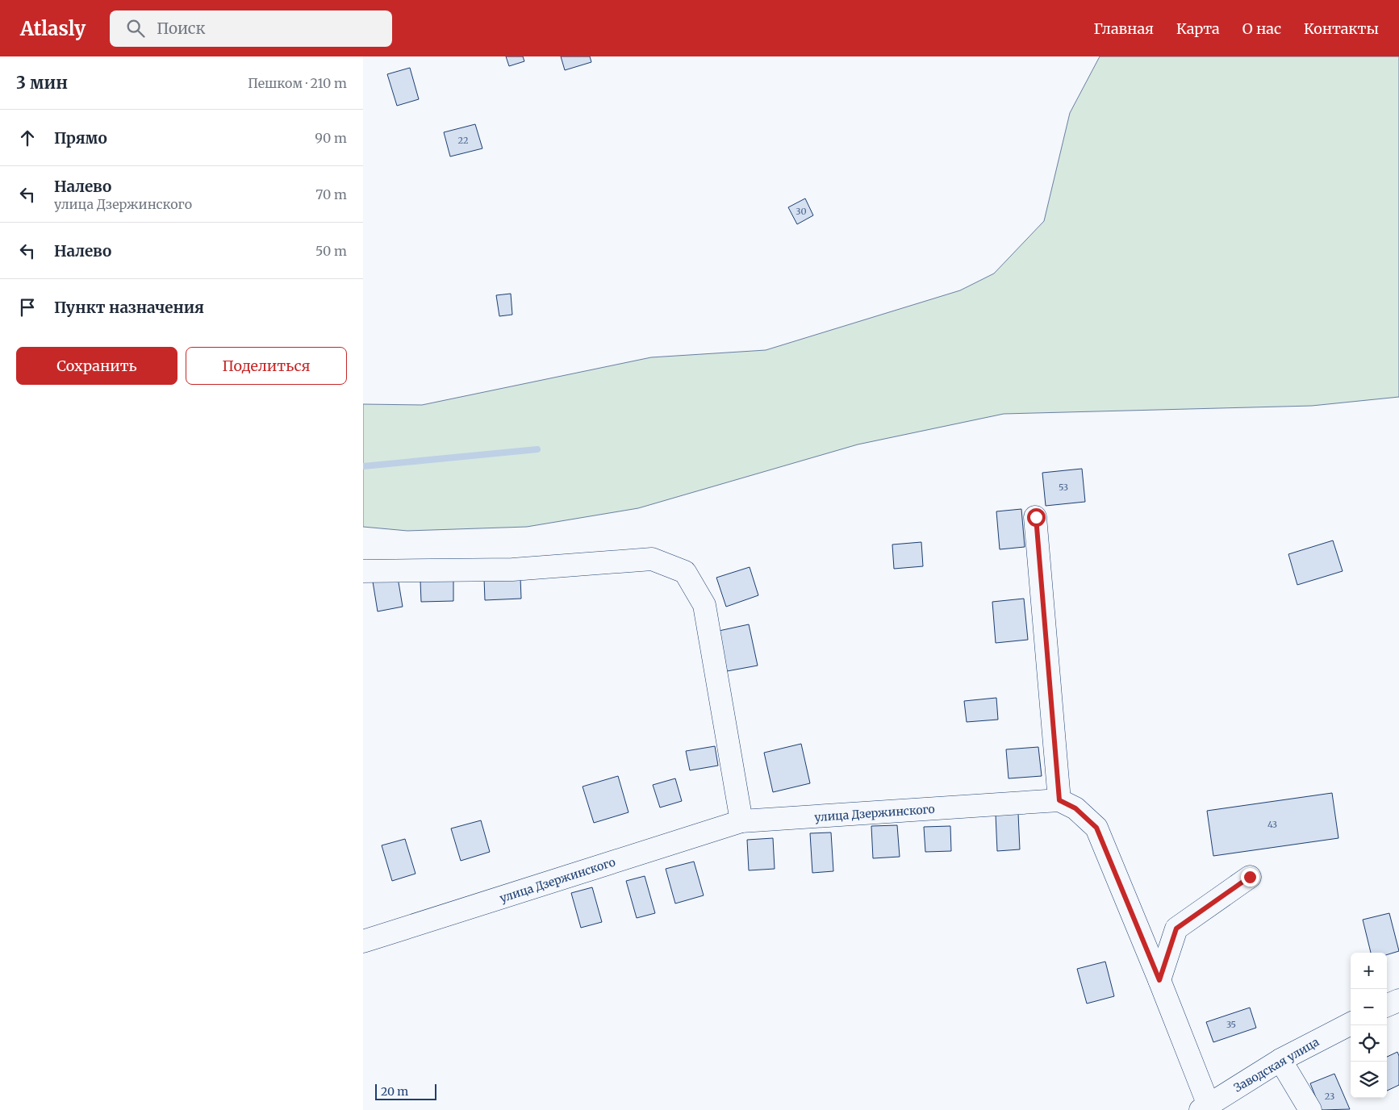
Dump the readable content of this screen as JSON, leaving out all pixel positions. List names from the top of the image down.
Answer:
{
  "streets": {
    "street": ["улица Дзержинского", "Заводская улица"]
  },
  "house_numbers": [
    "22",
    "30",
    "53",
    "43",
    "35",
    "23"
  ],
  "scale_bar": "20 m",
  "page": {
    "header": "Atlasly",
    "search": "Поиск",
    "nav": [
      "Главная",
      "Карта",
      "О нас",
      "Контакты"
    ],
    "heading": ["3 мин", "Пешком · 210 m"],
    "list": [
      ["Прямо", "90 m"],
      ["Налево", "улица Дзержинского", "70 m"],
      ["Налево", "50 m"],
      "Пункт назначения"
    ],
    "buttons": ["Сохранить", "Поделиться"],
    "map_buttons": ["+", "−"],
    "scale": "20 m"
  }
}
